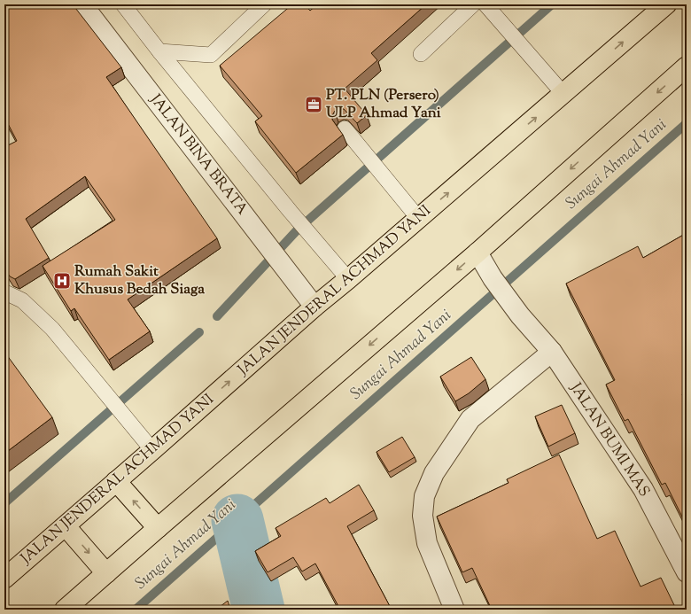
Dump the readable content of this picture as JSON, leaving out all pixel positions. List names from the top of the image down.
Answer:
{
  "streets": {
    "highway": ["JALAN JENDERAL ACHMAD YANI"],
    "street": ["JALAN BINA BRATA", "JALAN BUMI MAS"]
  },
  "crossings": [
    ["JALAN BINA BRATA", "JALAN JENDERAL ACHMAD YANI"]
  ],
  "water": ["Sungai Ahmad Yani"],
  "places": {
    "office": ["PT. PLN (Persero) ULP Ahmad Yani"],
    "hospital": ["Rumah Sakit Khusus Bedah Siaga"]
  }
}
